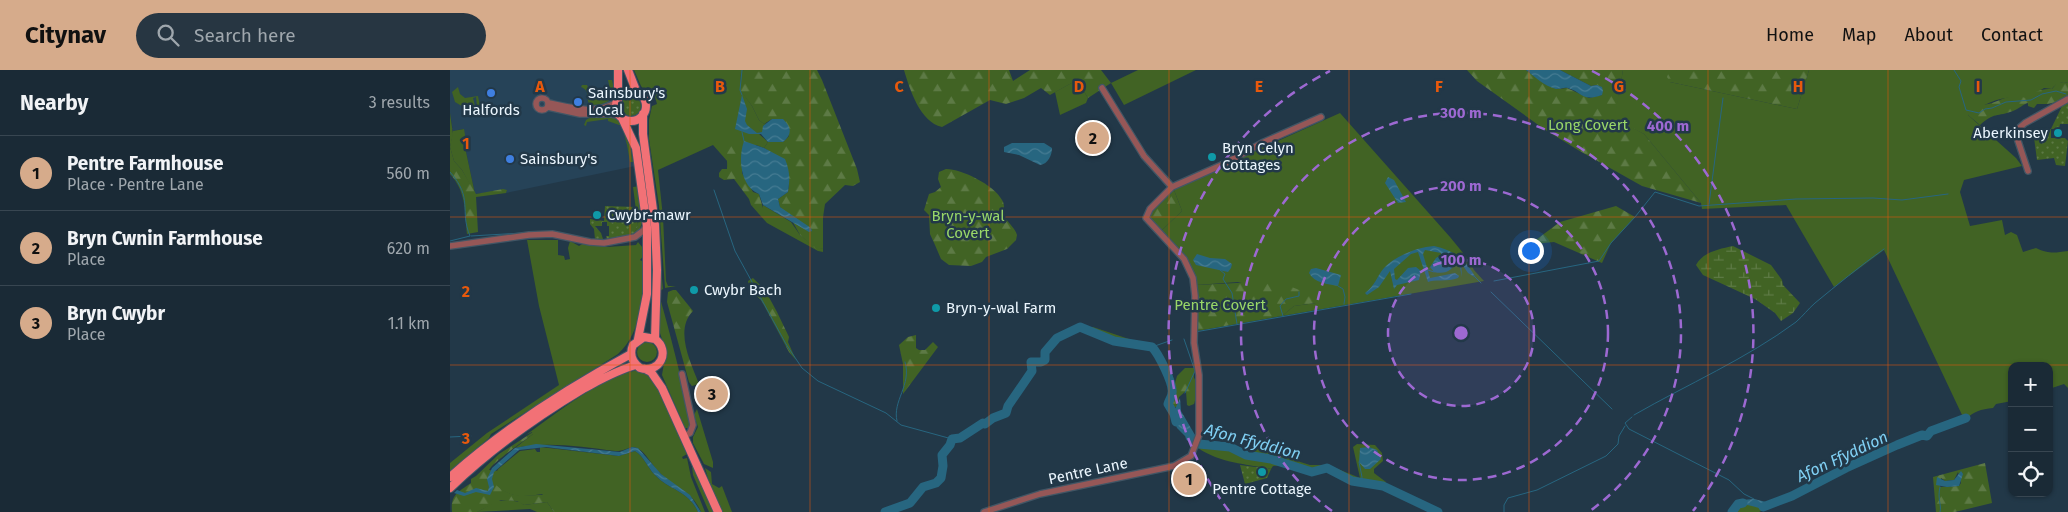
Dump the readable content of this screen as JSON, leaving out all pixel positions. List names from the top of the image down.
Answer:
{
  "streets": {
    "street": ["Pentre Lane"]
  },
  "water": ["Afon Ffyddion"],
  "parks": ["Long Covert", "Bryn-y-wal Covert", "Pentre Covert"],
  "places": [
    "Halfords",
    "Sainsbury's Local",
    "Aberkinsey",
    "Bryn Celyn Cottages",
    "Sainsbury's",
    "Cwybr-mawr",
    "Cwybr Bach",
    "Bryn-y-wal Farm",
    "Pentre Cottage"
  ],
  "page": {
    "header": "Citynav",
    "search": "Search here",
    "nav": [
      "Home",
      "Map",
      "About",
      "Contact"
    ],
    "heading": ["Nearby", "3 results"],
    "pins": ["2", "3", "1"],
    "list": [
      {
        "mark": "1",
        "name": "Pentre Farmhouse",
        "note": "Place · Pentre Lane",
        "value": "560 m"
      },
      {
        "mark": "2",
        "name": "Bryn Cwnin Farmhouse",
        "note": "Place",
        "value": "620 m"
      },
      {
        "mark": "3",
        "name": "Bryn Cwybr",
        "note": "Place",
        "value": "1.1 km"
      }
    ],
    "map_buttons": ["+", "−"]
  },
  "grid": {
    "columns": [
      "A",
      "B",
      "C",
      "D",
      "E",
      "F",
      "G",
      "H",
      "I"
    ],
    "rows": ["1", "2", "3"]
  },
  "rings": [
    "300 m",
    "400 m",
    "200 m",
    "100 m"
  ]
}
